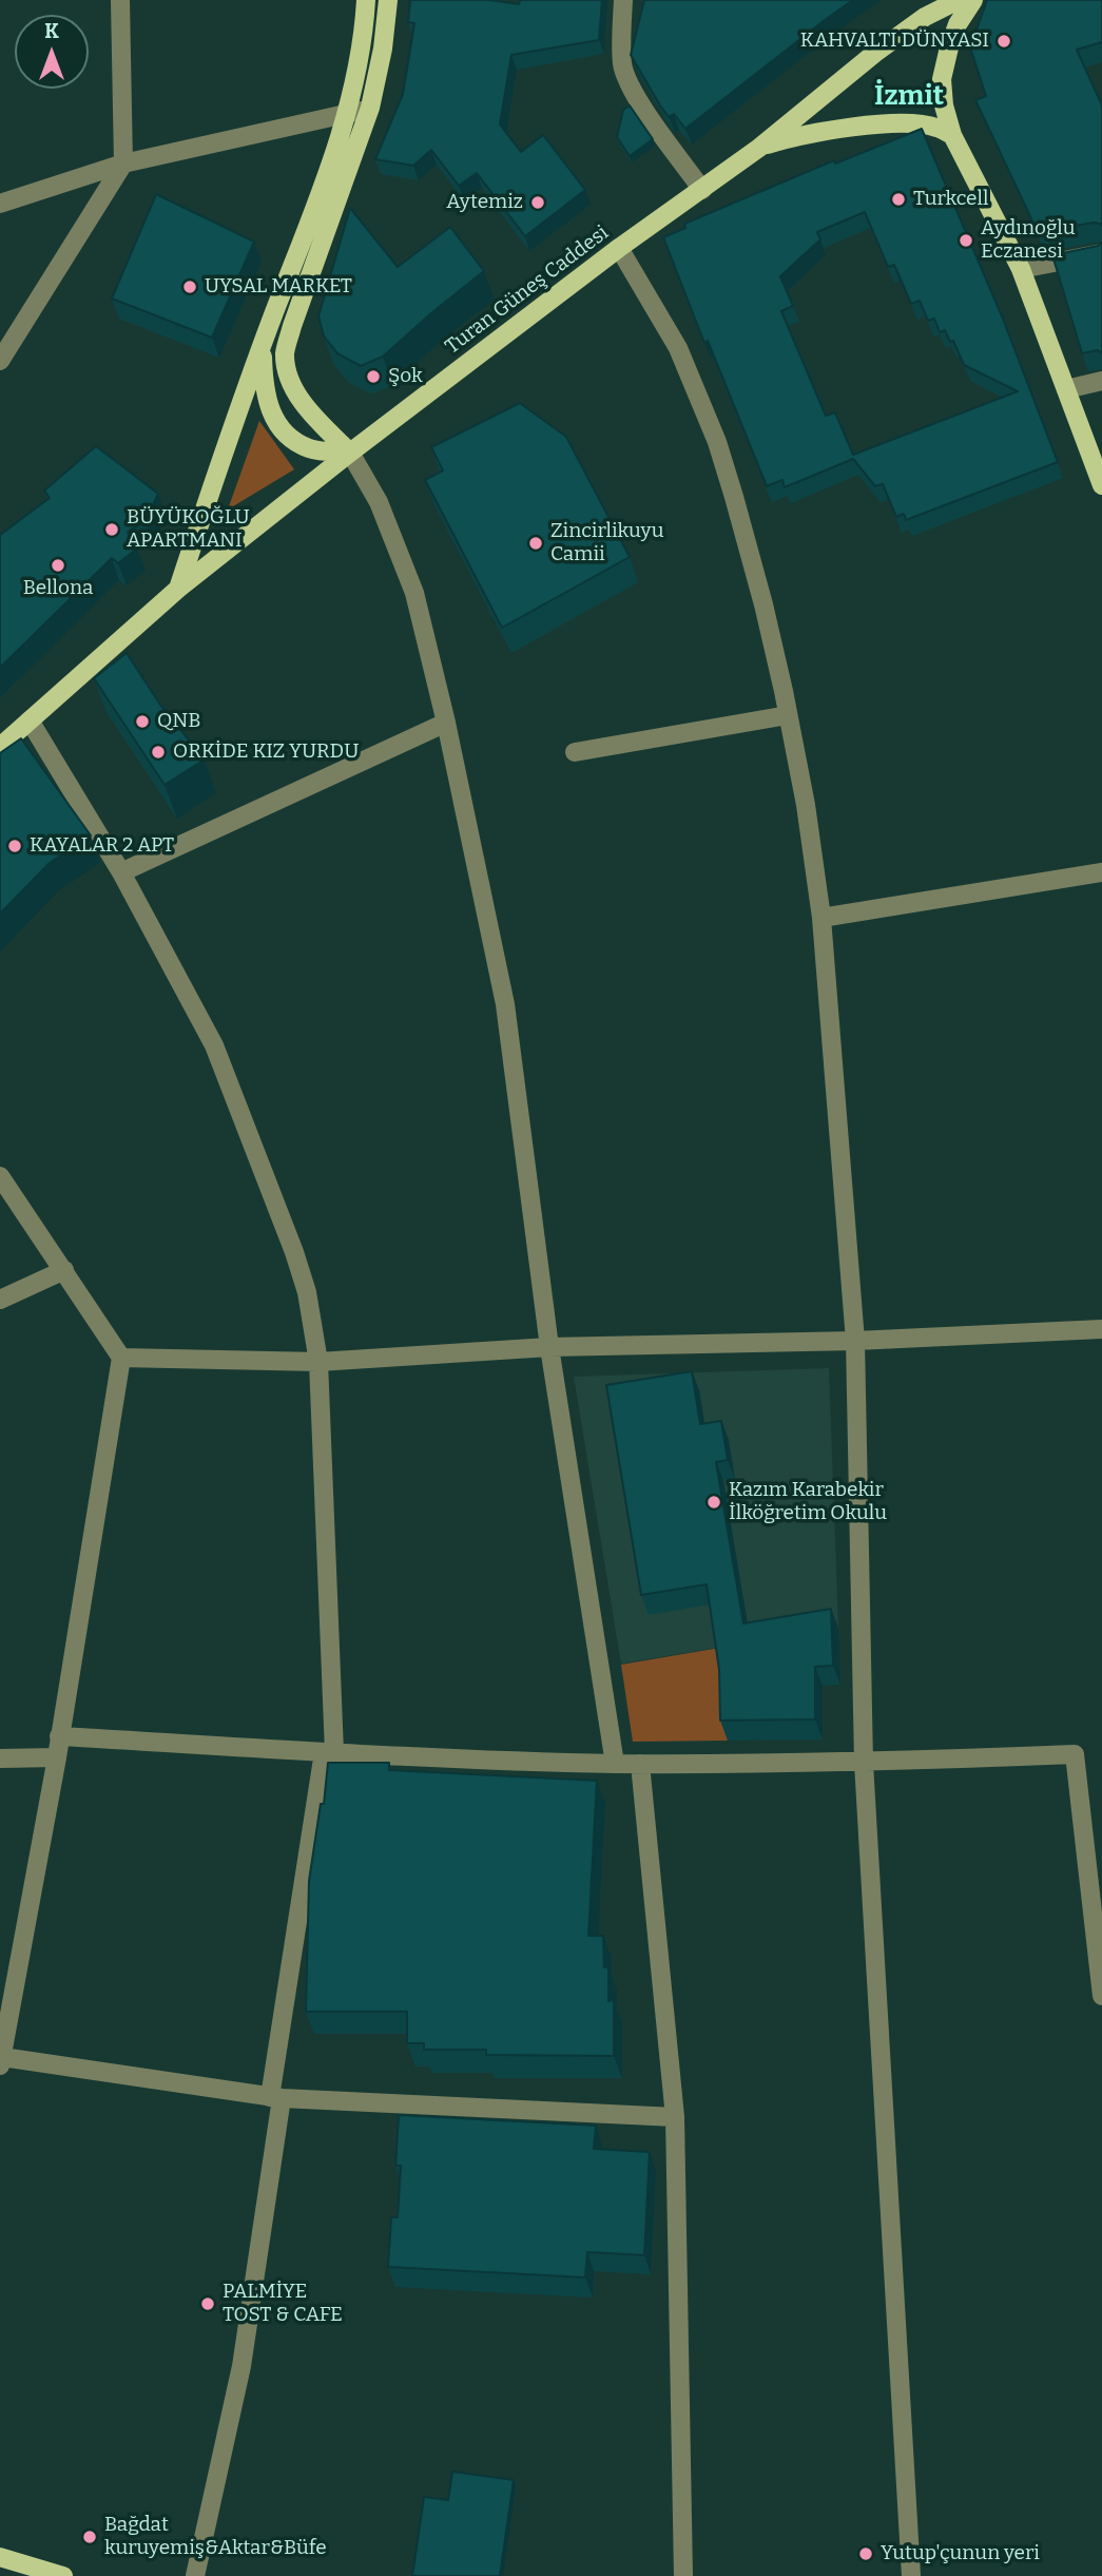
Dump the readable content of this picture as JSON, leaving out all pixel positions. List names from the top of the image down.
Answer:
{
  "streets": {
    "main road": ["Turan Güneş Caddesi"]
  },
  "districts": ["İzmit"],
  "places": [
    "KAHVALTI DÜNYASI",
    "Turkcell",
    "Aytemiz",
    "Aydınoğlu Eczanesi",
    "UYSAL MARKET",
    "Şok",
    "BÜYÜKOĞLU APARTMANI",
    "Zincirlikuyu Camii",
    "Bellona",
    "QNB",
    "ORKİDE KIZ YURDU",
    "KAYALAR 2 APT",
    "Kazım Karabekir İlköğretim Okulu",
    "PALMİYE TOST & CAFE",
    "Bağdat kuruyemiş&Aktar&Büfe",
    "Yutup'çunun yeri"
  ],
  "north": "top"
}
